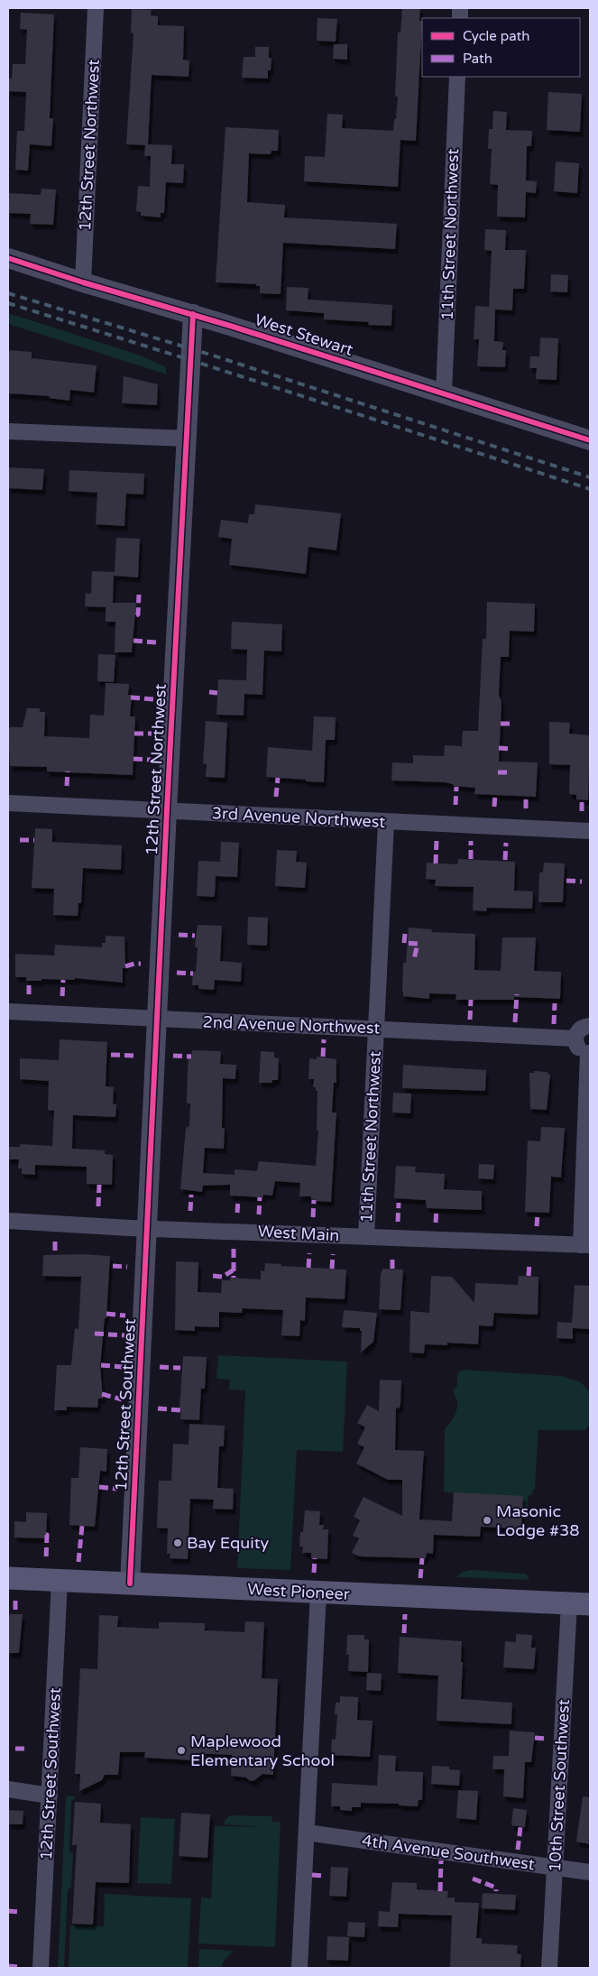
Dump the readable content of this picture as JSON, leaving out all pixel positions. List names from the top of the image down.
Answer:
{
  "streets": {
    "main road": ["West Pioneer"],
    "street": [
      "12th Street Northwest",
      "11th Street Northwest",
      "West Stewart",
      "3rd Avenue Northwest",
      "2nd Avenue Northwest",
      "West Main",
      "12th Street Southwest",
      "10th Street Southwest",
      "4th Avenue Southwest"
    ]
  },
  "crossings": [
    ["12th Street Northwest", "West Stewart"],
    ["12th Street Northwest", "3rd Avenue Northwest"],
    ["12th Street Northwest", "2nd Avenue Northwest"],
    ["12th Street Northwest", "West Main"],
    ["12th Street Northwest", "12th Street Southwest"],
    ["11th Street Northwest", "West Stewart"],
    ["11th Street Northwest", "3rd Avenue Northwest"],
    ["11th Street Northwest", "2nd Avenue Northwest"],
    ["11th Street Northwest", "West Main"],
    ["West Main", "12th Street Southwest"],
    ["12th Street Southwest", "West Pioneer"],
    ["West Pioneer", "10th Street Southwest"],
    ["10th Street Southwest", "4th Avenue Southwest"]
  ],
  "places": ["Masonic Lodge #38", "Bay Equity", "Maplewood Elementary School"],
  "legend": ["Cycle path", "Path"]
}
